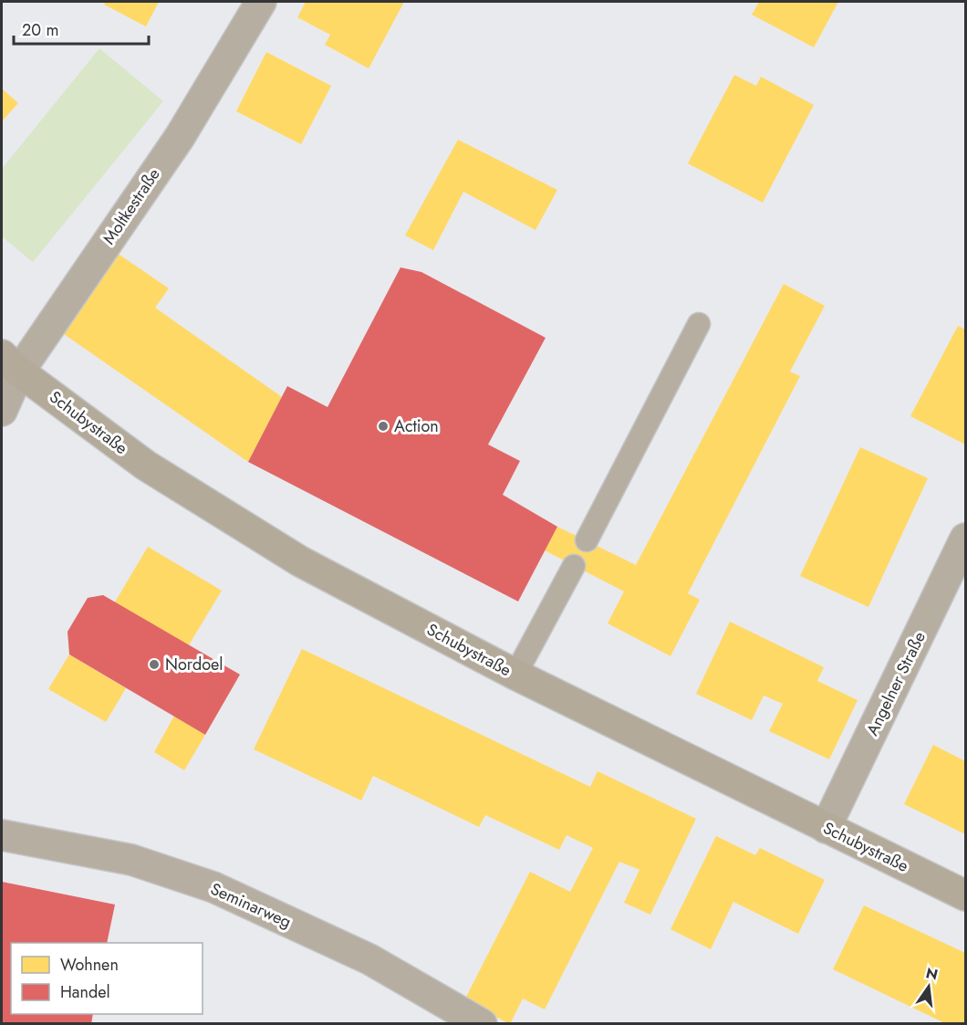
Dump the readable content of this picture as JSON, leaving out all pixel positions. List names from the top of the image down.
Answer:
{
  "streets": {
    "street": [
      "Moltkestraße",
      "Schubystraße",
      "Angelner Straße",
      "Seminarweg"
    ]
  },
  "crossings": [
    ["Moltkestraße", "Schubystraße"],
    ["Schubystraße", "Angelner Straße"]
  ],
  "places": ["Action", "Nordoel"],
  "legend": ["Wohnen", "Handel"],
  "scale_bar": "20 m",
  "north": "top"
}
